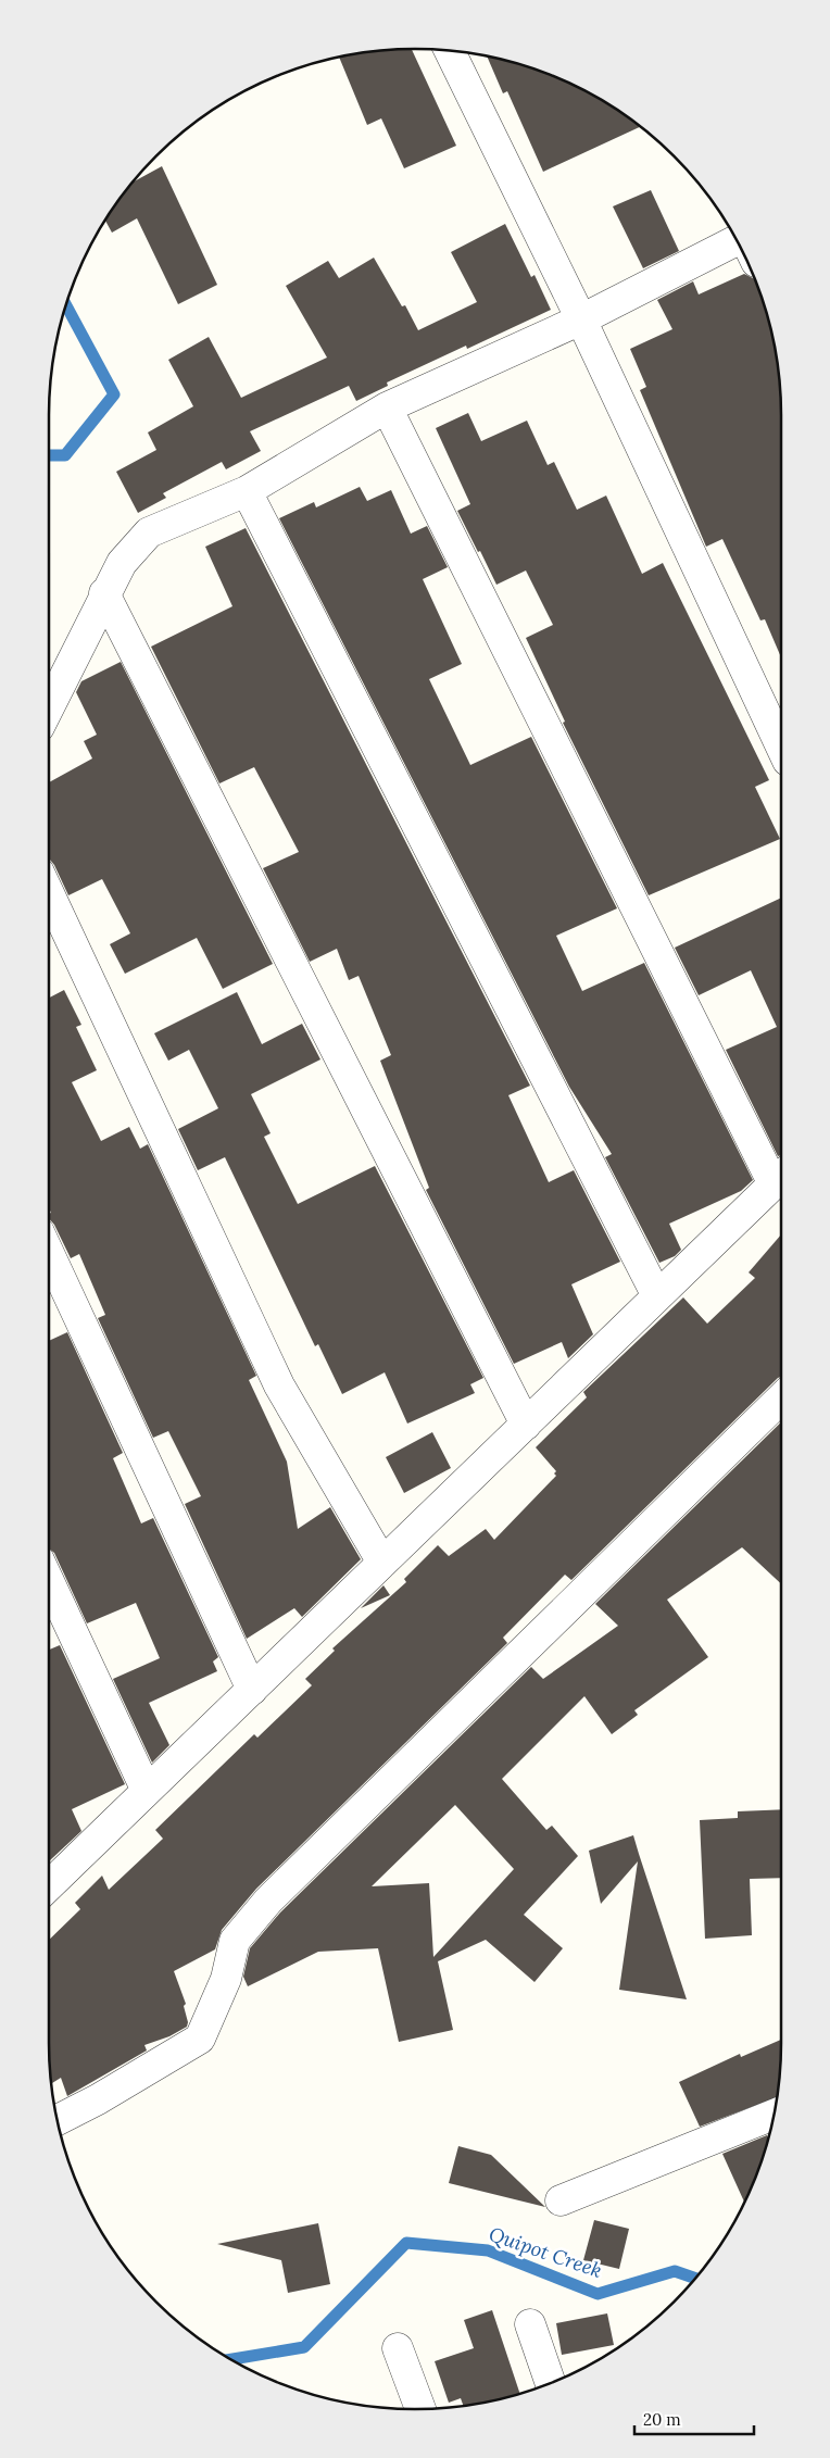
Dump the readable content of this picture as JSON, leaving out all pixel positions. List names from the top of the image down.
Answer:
{
  "water": ["Quipot Creek"],
  "scale_bar": "20 m"
}
